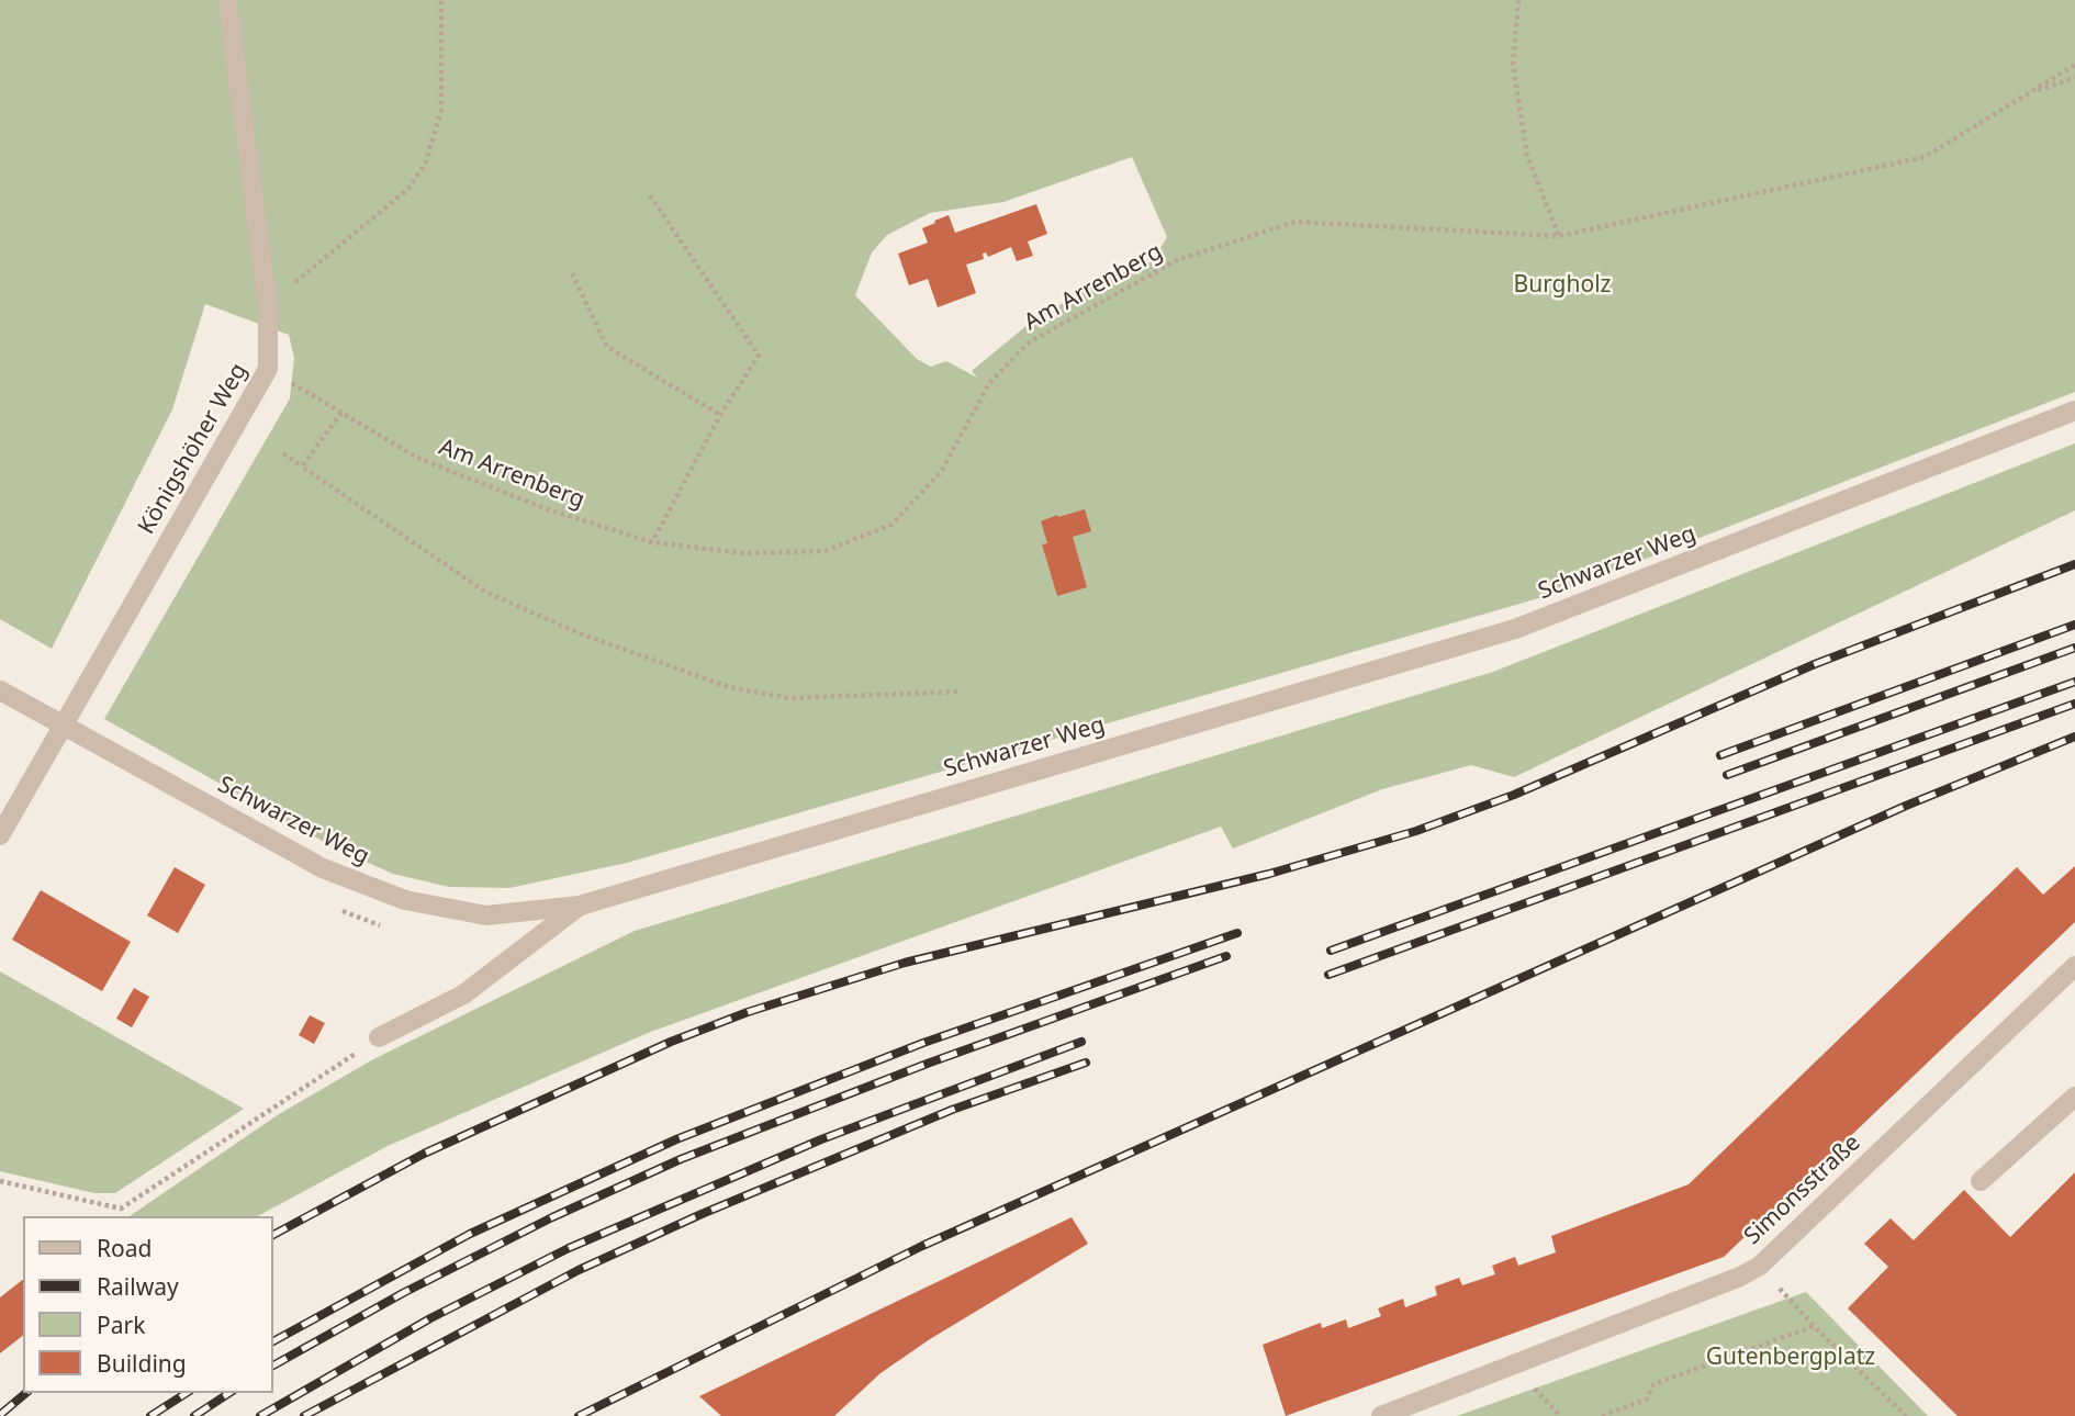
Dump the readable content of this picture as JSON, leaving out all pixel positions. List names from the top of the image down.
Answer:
{
  "streets": {
    "street": ["Königshöher Weg", "Schwarzer Weg", "Simonsstraße"],
    "path": ["Am Arrenberg"]
  },
  "crossings": [
    ["Am Arrenberg", "Königshöher Weg"],
    ["Königshöher Weg", "Schwarzer Weg"]
  ],
  "parks": ["Burgholz", "Gutenbergplatz"],
  "legend": [
    "Road",
    "Railway",
    "Park",
    "Building"
  ]
}
